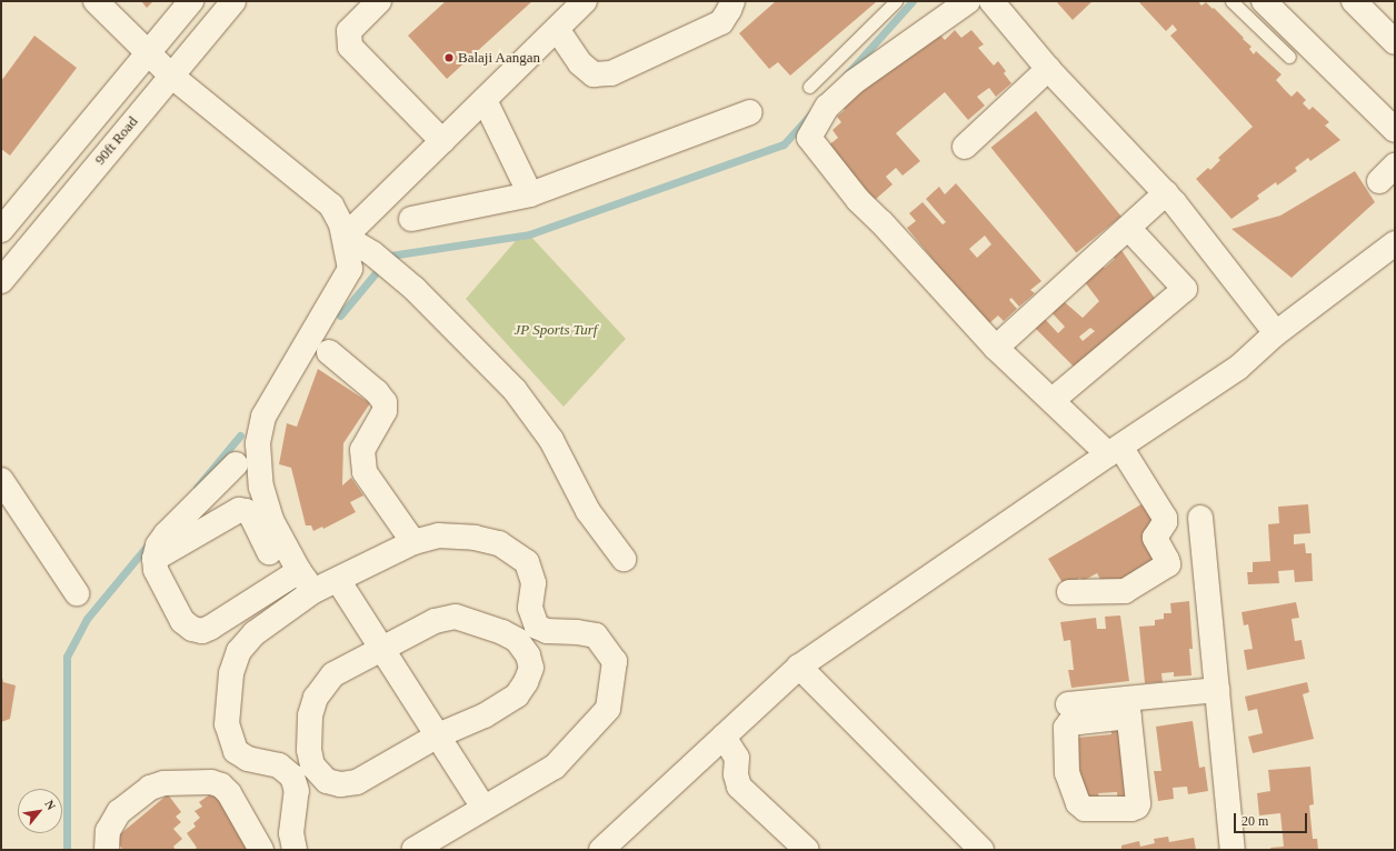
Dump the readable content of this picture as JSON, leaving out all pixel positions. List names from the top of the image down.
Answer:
{
  "streets": {
    "street": ["90ft Road"]
  },
  "parks": ["JP Sports Turf"],
  "places": ["Balaji Aangan"],
  "scale_bar": "20 m",
  "north": "top right"
}
